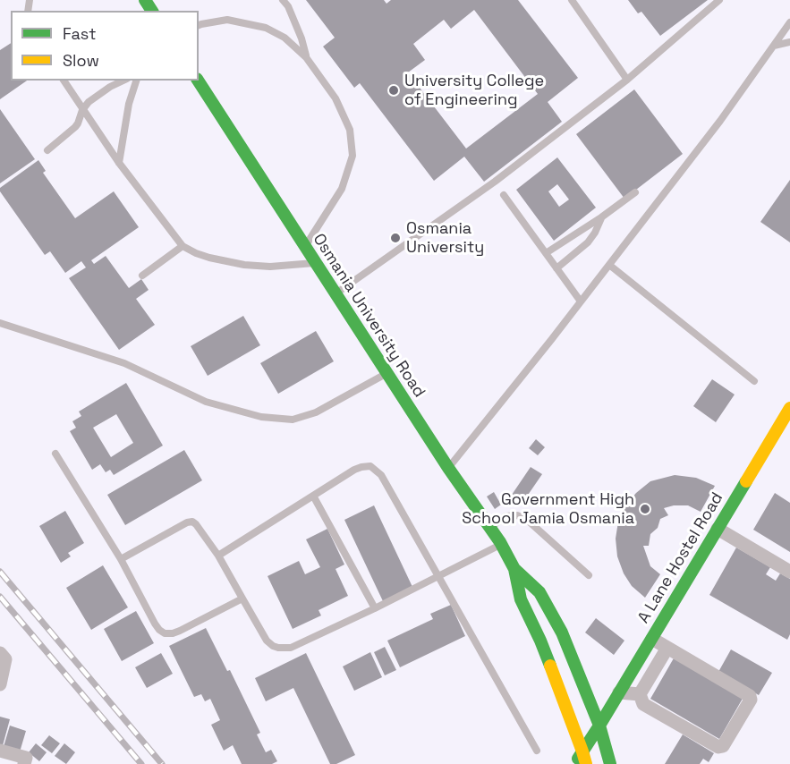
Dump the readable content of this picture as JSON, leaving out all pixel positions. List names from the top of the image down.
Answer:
{
  "streets": {
    "main road": ["Osmania University Road", "A Lane Hostel Road"]
  },
  "crossings": [
    ["Osmania University Road", "A Lane Hostel Road"]
  ],
  "places": ["University College of Engineering", "Osmania University", "Government High School Jamia Osmania"],
  "legend": ["Fast", "Slow"]
}
